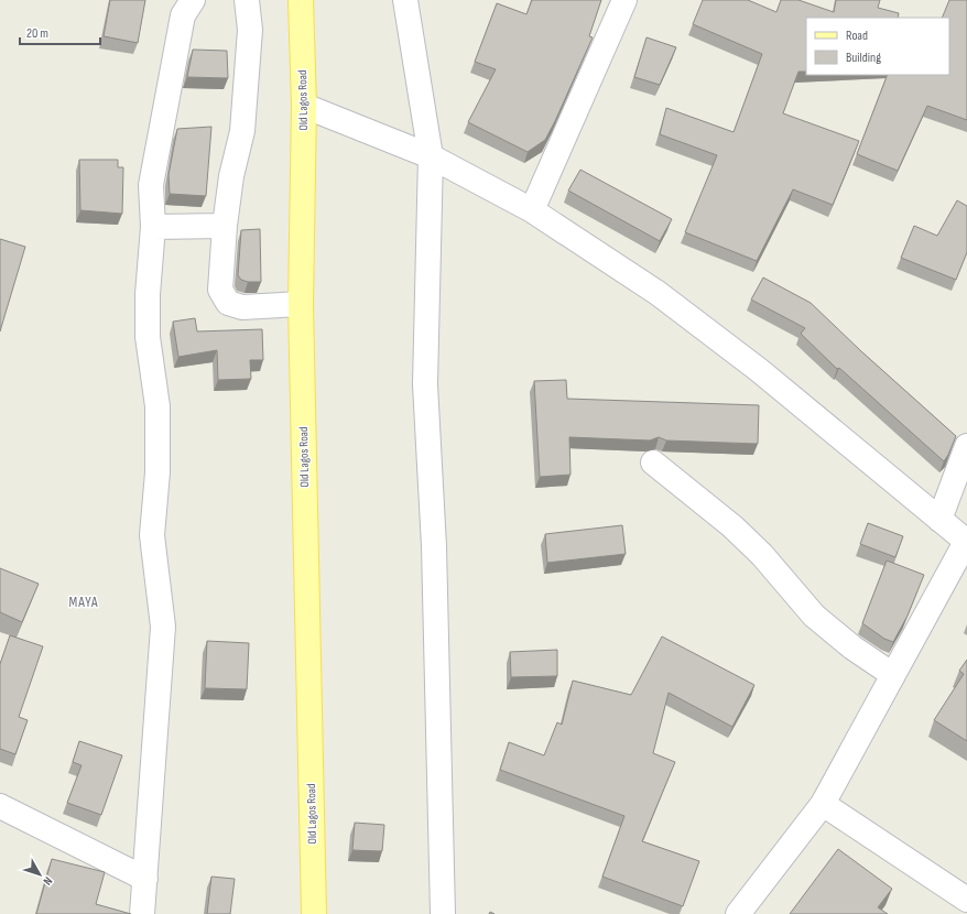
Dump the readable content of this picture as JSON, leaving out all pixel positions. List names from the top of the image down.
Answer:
{
  "streets": {
    "main road": ["Old Lagos Road"]
  },
  "districts": ["MAYA"],
  "legend": ["Road", "Building"],
  "scale_bar": "20 m",
  "north": "bottom right"
}
